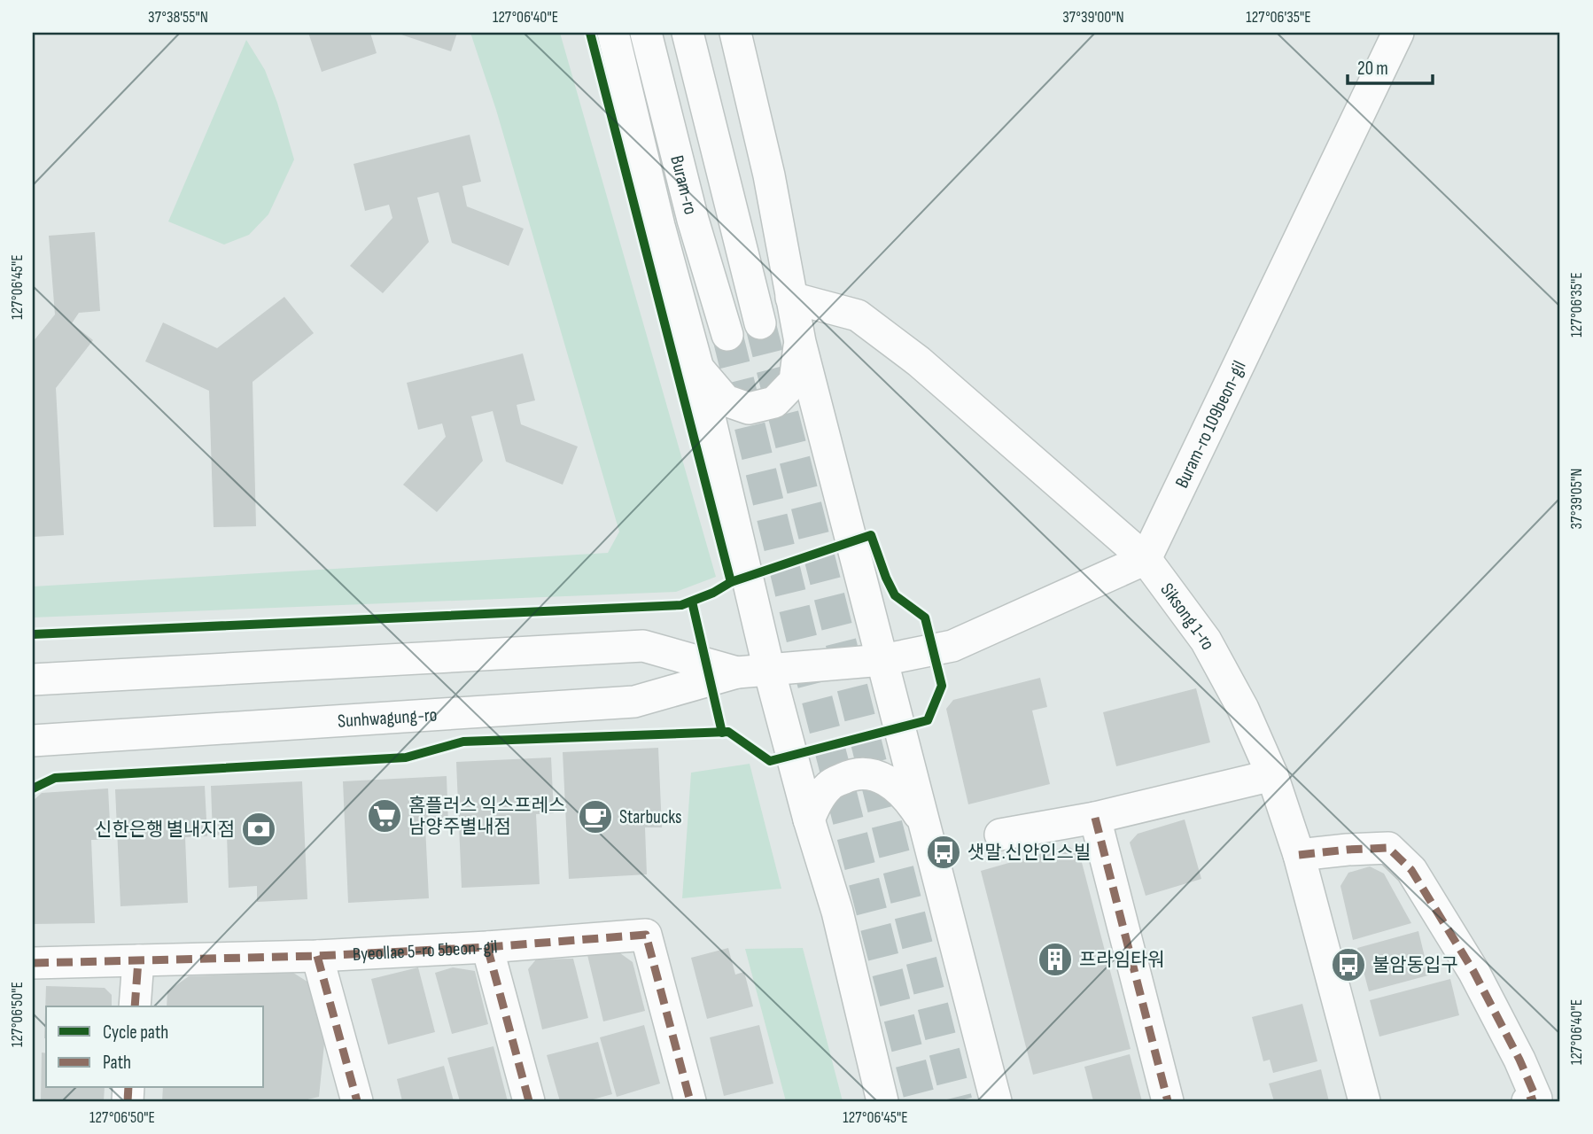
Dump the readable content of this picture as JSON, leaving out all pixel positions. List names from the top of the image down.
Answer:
{
  "streets": {
    "street": [
      "Buram-ro",
      "Buram-ro 109beon-gil",
      "Siksong 1-ro",
      "Sunhwagung-ro",
      "Byeollae 5-ro 5beon-gil"
    ]
  },
  "crossings": [
    ["Buram-ro 109beon-gil", "Siksong 1-ro"]
  ],
  "places": {
    "supermarket": ["홈플러스 익스프레스 남양주별내점"],
    "cafe": ["Starbucks"],
    "bank": ["신한은행 별내지점"],
    "bus stop": ["샛말.신안인스빌", "불암동입구"],
    "building": ["프라임타워"]
  },
  "legend": ["Cycle path", "Path"],
  "scale_bar": "20 m",
  "coordinates": [
    "37°38'55\"N",
    "127°06'40\"E",
    "37°39'00\"N",
    "127°06'35\"E",
    "127°06'45\"E",
    "37°39'05\"N",
    "127°06'50\"E"
  ]
}
